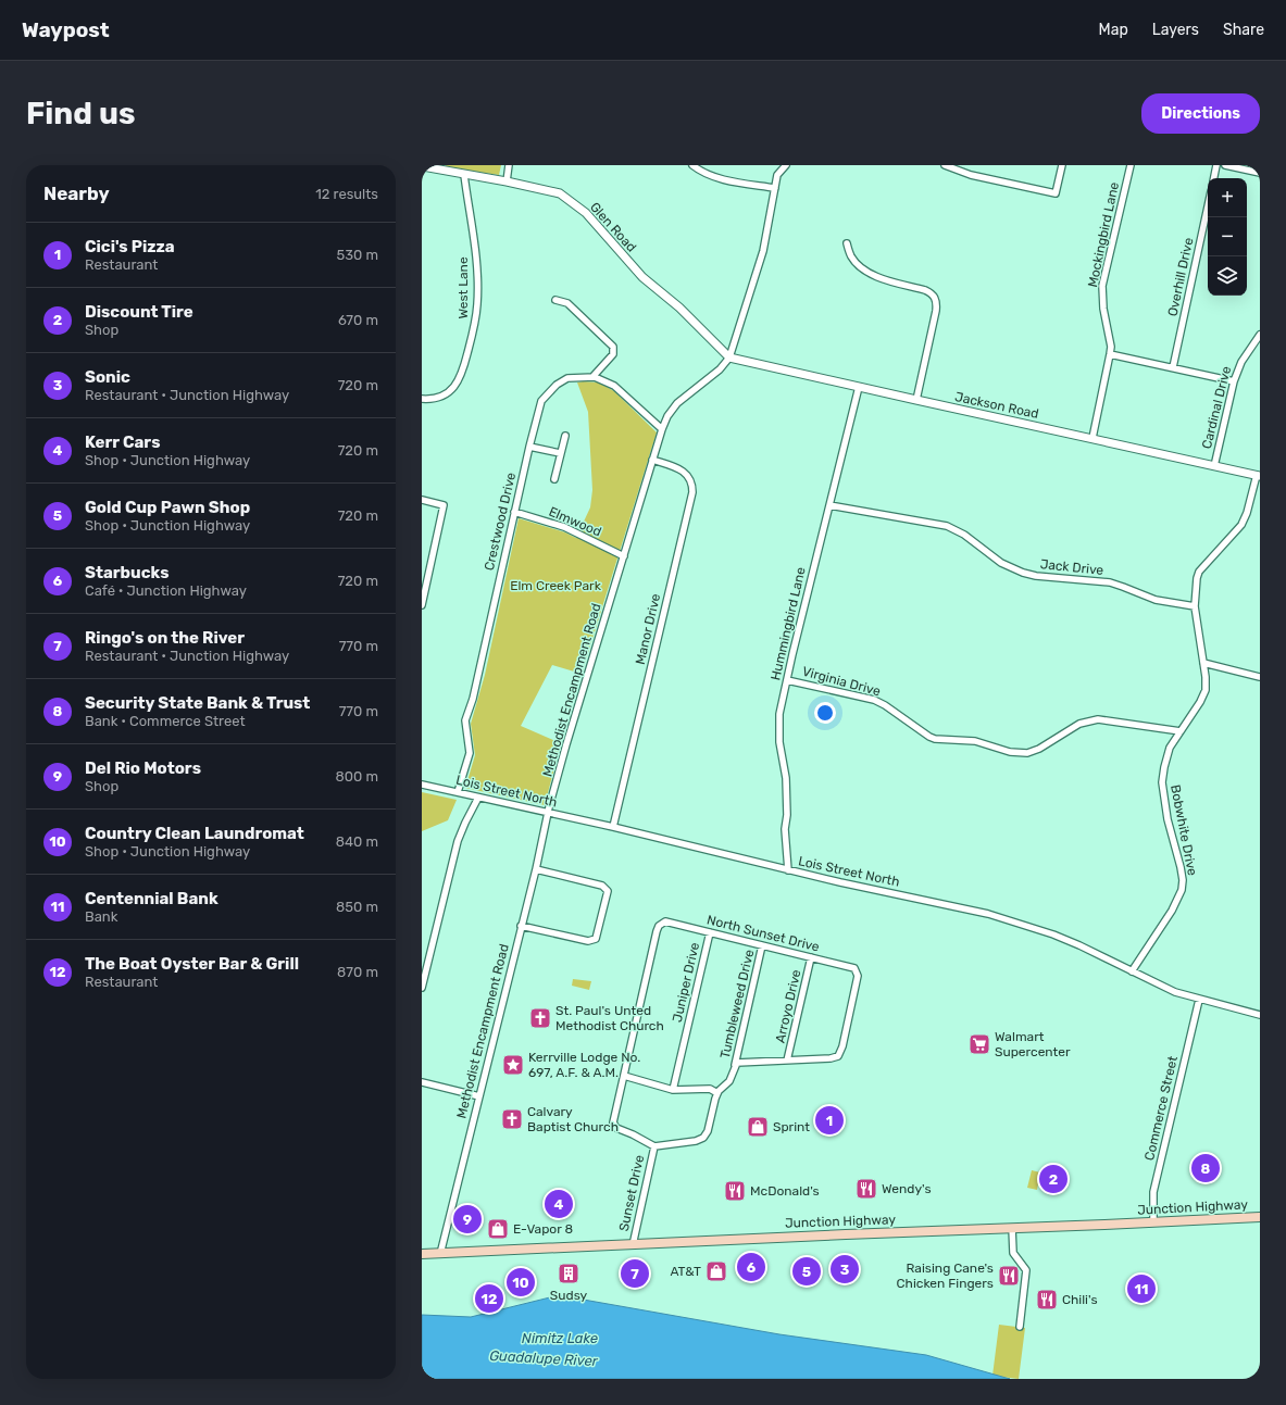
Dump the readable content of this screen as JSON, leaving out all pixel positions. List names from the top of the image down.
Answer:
{
  "streets": {
    "main road": ["Junction Highway"],
    "street": [
      "Glen Road",
      "Mockingbird Lane",
      "Overhill Drive",
      "West Lane",
      "Jackson Road",
      "Cardinal Drive",
      "Crestwood Drive",
      "Elmwood",
      "Jack Drive",
      "Hummingbird Lane",
      "Manor Drive",
      "Virginia Drive",
      "Methodist Encampment Road",
      "Lois Street North",
      "Bobwhite Drive",
      "North Sunset Drive",
      "Juniper Drive",
      "Tumbleweed Drive",
      "Arroyo Drive",
      "Commerce Street",
      "Sunset Drive"
    ]
  },
  "crossings": [
    ["Glen Road", "West Lane"],
    ["Glen Road", "Jackson Road"],
    ["Glen Road", "Methodist Encampment Road"],
    ["Mockingbird Lane", "Jackson Road"],
    ["Jackson Road", "Cardinal Drive"],
    ["Jackson Road", "Hummingbird Lane"],
    ["Jackson Road", "Methodist Encampment Road"],
    ["Jackson Road", "Bobwhite Drive"],
    ["Crestwood Drive", "Elmwood"],
    ["Crestwood Drive", "Methodist Encampment Road"],
    ["Crestwood Drive", "Lois Street North"],
    ["Elmwood", "Methodist Encampment Road"],
    ["Jack Drive", "Hummingbird Lane"],
    ["Jack Drive", "Bobwhite Drive"],
    ["Hummingbird Lane", "Virginia Drive"],
    ["Hummingbird Lane", "Lois Street North"],
    ["Manor Drive", "Methodist Encampment Road"],
    ["Manor Drive", "Lois Street North"],
    ["Virginia Drive", "Bobwhite Drive"],
    ["Methodist Encampment Road", "Lois Street North"],
    ["Methodist Encampment Road", "Junction Highway"],
    ["Lois Street North", "Bobwhite Drive"],
    ["Lois Street North", "Commerce Street"],
    ["North Sunset Drive", "Juniper Drive"],
    ["North Sunset Drive", "Tumbleweed Drive"],
    ["North Sunset Drive", "Arroyo Drive"],
    ["Commerce Street", "Junction Highway"],
    ["Sunset Drive", "Junction Highway"]
  ],
  "water": ["Nimitz Lake", "Guadalupe River"],
  "parks": ["Elm Creek Park"],
  "places": {
    "church": ["St. Paul's Unted Methodist Church", "Calvary Baptist Church"],
    "supermarket": ["Walmart Supercenter"],
    "place": ["Kerrville Lodge No. 697, A.F. & A.M."],
    "shop": ["Sprint", "E-Vapor 8", "AT&T"],
    "restaurant": [
      "Wendy's",
      "McDonald's",
      "Raising Cane's Chicken Fingers",
      "Chili's"
    ],
    "building": ["Sudsy"]
  },
  "page": {
    "header": "Waypost",
    "nav": ["Map", "Layers", "Share"],
    "buttons": "Directions",
    "title": "Find us",
    "heading": ["Nearby", "12 results"],
    "map_buttons": ["+", "−"],
    "list": [
      {
        "mark": "1",
        "name": "Cici's Pizza",
        "note": "Restaurant",
        "value": "530 m"
      },
      {
        "mark": "2",
        "name": "Discount Tire",
        "note": "Shop",
        "value": "670 m"
      },
      {
        "mark": "3",
        "name": "Sonic",
        "note": "Restaurant · Junction Highway",
        "value": "720 m"
      },
      {
        "mark": "4",
        "name": "Kerr Cars",
        "note": "Shop · Junction Highway",
        "value": "720 m"
      },
      {
        "mark": "5",
        "name": "Gold Cup Pawn Shop",
        "note": "Shop · Junction Highway",
        "value": "720 m"
      },
      {
        "mark": "6",
        "name": "Starbucks",
        "note": "Café · Junction Highway",
        "value": "720 m"
      },
      {
        "mark": "7",
        "name": "Ringo's on the River",
        "note": "Restaurant · Junction Highway",
        "value": "770 m"
      },
      {
        "mark": "8",
        "name": "Security State Bank & Trust",
        "note": "Bank · Commerce Street",
        "value": "770 m"
      },
      {
        "mark": "9",
        "name": "Del Rio Motors",
        "note": "Shop",
        "value": "800 m"
      },
      {
        "mark": "10",
        "name": "Country Clean Laundromat",
        "note": "Shop · Junction Highway",
        "value": "840 m"
      },
      {
        "mark": "11",
        "name": "Centennial Bank",
        "note": "Bank",
        "value": "850 m"
      },
      {
        "mark": "12",
        "name": "The Boat Oyster Bar & Grill",
        "note": "Restaurant",
        "value": "870 m"
      }
    ],
    "pins": [
      "1",
      "8",
      "2",
      "4",
      "9",
      "6",
      "3",
      "5",
      "7",
      "10",
      "11",
      "12"
    ]
  }
}
